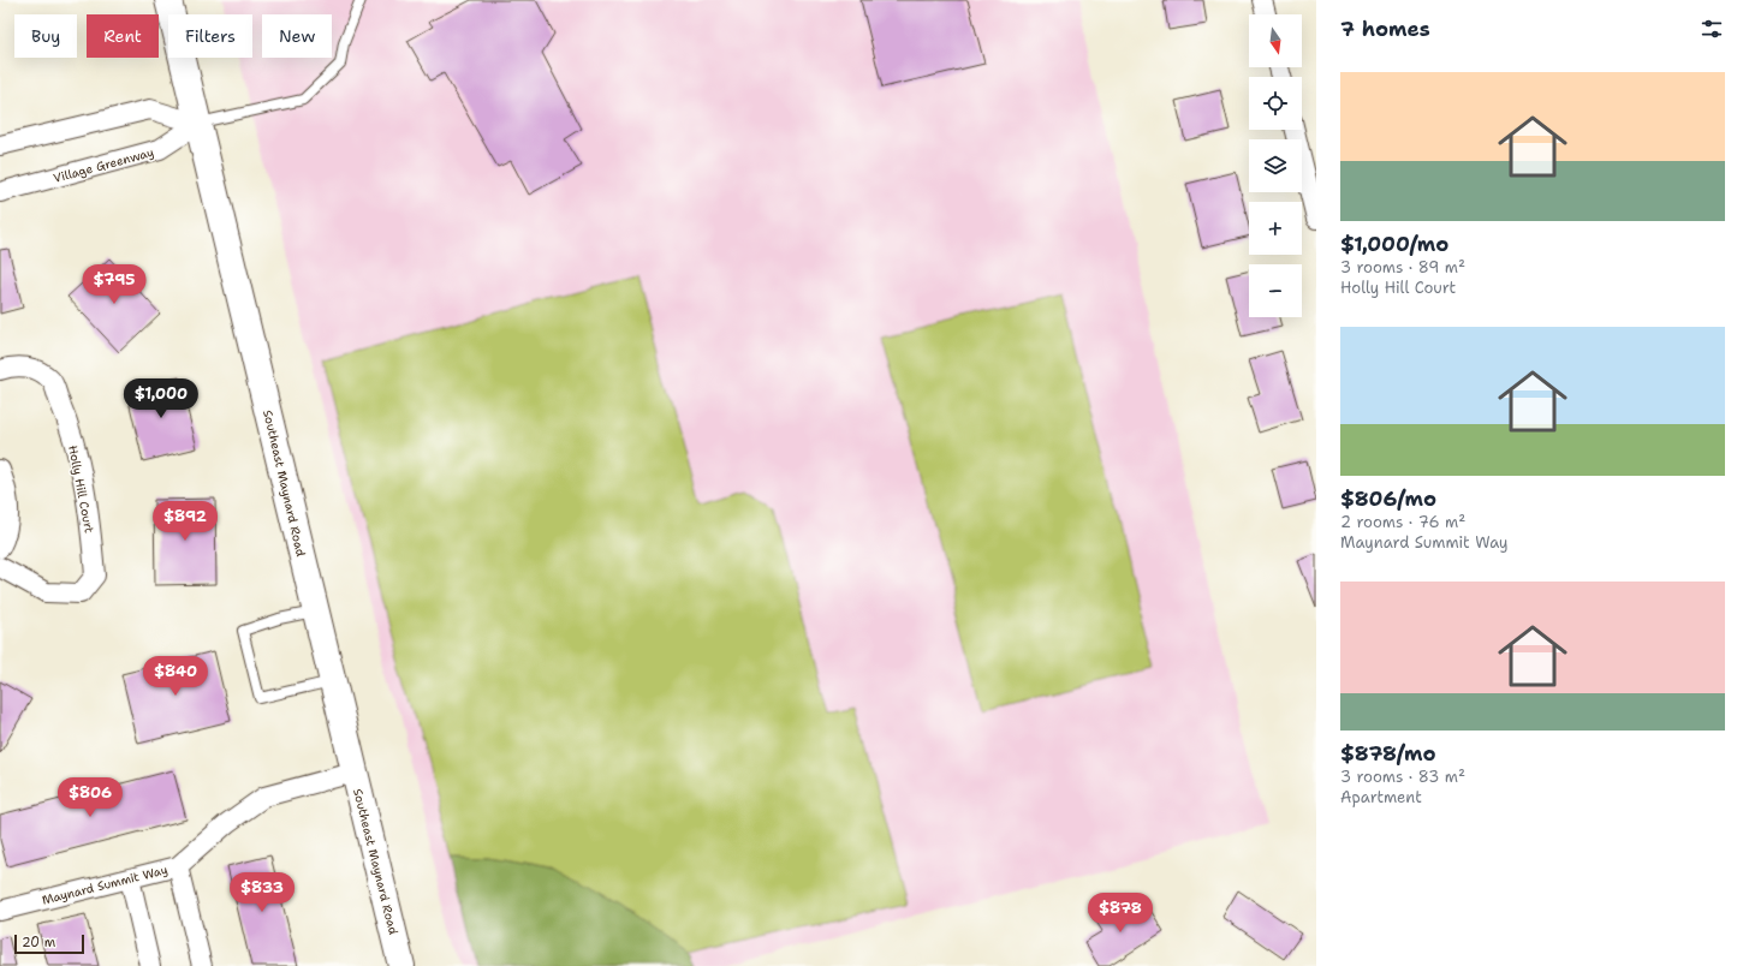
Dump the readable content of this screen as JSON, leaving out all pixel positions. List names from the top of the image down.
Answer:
{
  "streets": {
    "main road": ["Southeast Maynard Road"],
    "street": ["Village Greenway", "Holly Hill Court", "Maynard Summit Way"]
  },
  "crossings": [
    ["Village Greenway", "Southeast Maynard Road"],
    ["Southeast Maynard Road", "Maynard Summit Way"]
  ],
  "scale_bar": "20 m",
  "north": "bottom",
  "page": {
    "heading": "7 homes",
    "map_buttons": ["+", "−"],
    "chip": [
      "Buy",
      "Rent",
      "Filters",
      "New"
    ],
    "list": [
      {
        "name": "$1,000/mo",
        "note": "3 rooms · 89 m² · Holly Hill Court"
      },
      {
        "name": "$806/mo",
        "note": "2 rooms · 76 m² · Maynard Summit Way"
      },
      {
        "name": "$878/mo",
        "note": "3 rooms · 83 m² · Apartment"
      }
    ],
    "price": [
      "$795",
      "$1,000",
      "$892",
      "$840",
      "$806",
      "$833",
      "$878"
    ],
    "scale": "20 m"
  }
}
